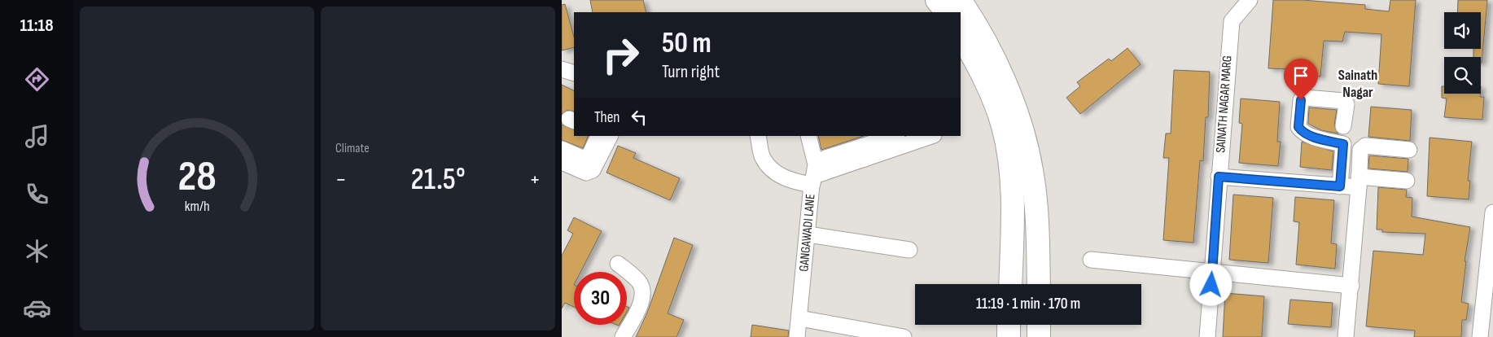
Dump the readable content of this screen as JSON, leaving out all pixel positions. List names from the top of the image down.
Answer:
{
  "streets": {
    "street": ["SAINATH NAGAR MARG", "GANGAWADI LANE"]
  },
  "districts": ["Sainath Nagar"],
  "page": {
    "tabs": "11:18",
    "tile": "Climate",
    "turn": ["50 m", "Turn right"],
    "then": "Then",
    "heat": ["−", "21.5°", "+"],
    "limit": "30",
    "trip": "11:19 · 1 min · 170 m",
    "gauge": ["28", "km/h"]
  }
}
